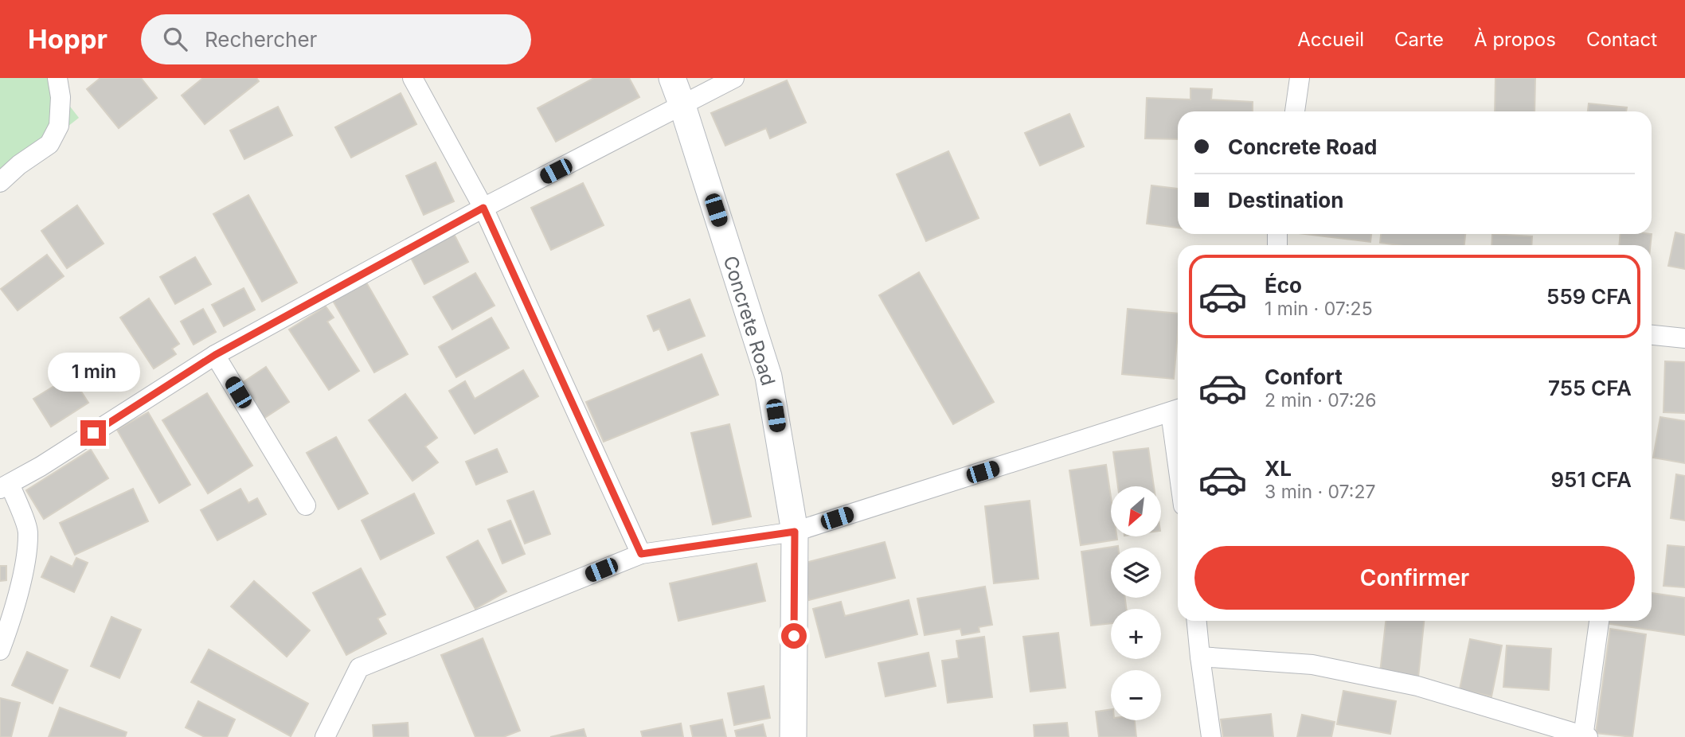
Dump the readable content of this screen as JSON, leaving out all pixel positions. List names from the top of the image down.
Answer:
{
  "streets": {
    "street": ["Concrete Road"]
  },
  "north": "bottom left",
  "page": {
    "header": "Hoppr",
    "search": "Rechercher",
    "nav": [
      "Accueil",
      "Carte",
      "À propos",
      "Contact"
    ],
    "banner": ["Concrete Road", "Destination"],
    "list": [
      {
        "name": "Éco",
        "note": "1 min · 07:25",
        "value": "559 CFA"
      },
      {
        "name": "Confort",
        "note": "2 min · 07:26",
        "value": "755 CFA"
      },
      {
        "name": "XL",
        "note": "3 min · 07:27",
        "value": "951 CFA"
      }
    ],
    "bubble": "1 min",
    "map_buttons": ["+", "−"],
    "buttons": "Confirmer"
  }
}
